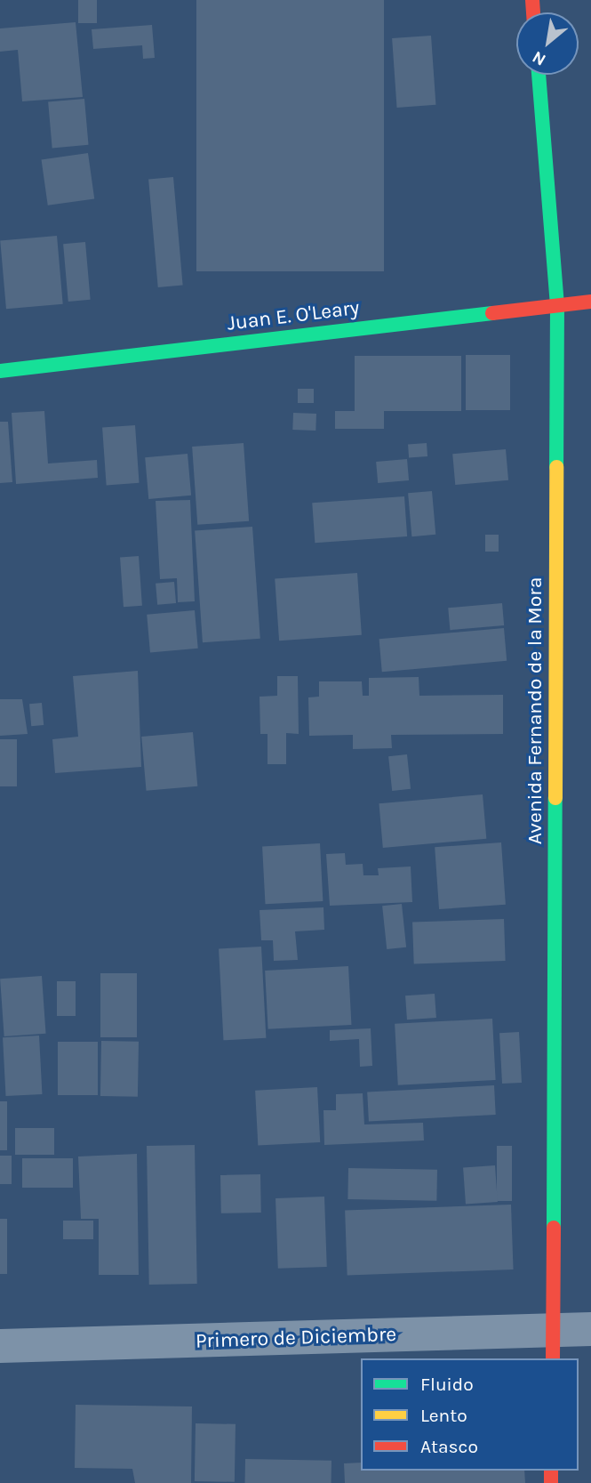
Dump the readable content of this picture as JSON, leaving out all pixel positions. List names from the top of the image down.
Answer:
{
  "streets": {
    "main road": ["Juan E. O'Leary", "Avenida Fernando de la Mora"],
    "street": ["Primero de Diciembre"]
  },
  "crossings": [
    ["Juan E. O'Leary", "Avenida Fernando de la Mora"],
    ["Avenida Fernando de la Mora", "Primero de Diciembre"]
  ],
  "legend": ["Fluido", "Lento", "Atasco"],
  "north": "bottom left"
}
